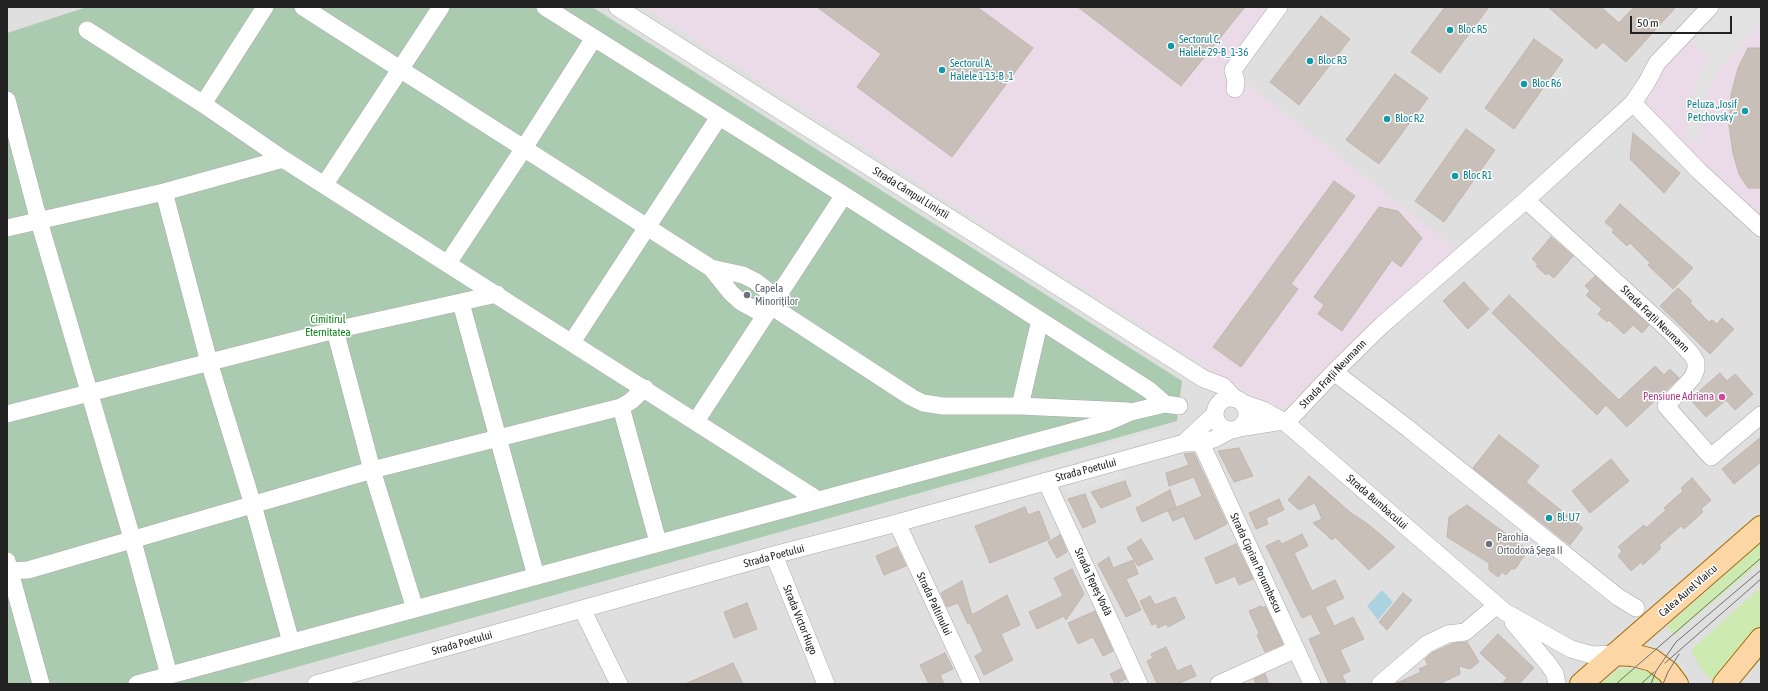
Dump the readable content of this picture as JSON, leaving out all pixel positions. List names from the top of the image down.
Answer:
{
  "streets": {
    "main road": ["Calea Aurel Vlaicu"],
    "street": [
      "Strada Câmpul Liniștii",
      "Strada Frații Neumann",
      "Strada Poetului",
      "Strada Bumbacului",
      "Strada Ciprian Porumbescu",
      "Strada Țepeș Vodă",
      "Strada Paltinului",
      "Strada Victor Hugo"
    ]
  },
  "crossings": [
    ["Strada Câmpul Liniștii", "Strada Poetului"],
    ["Strada Câmpul Liniștii", "Strada Bumbacului"],
    ["Strada Frații Neumann", "Strada Bumbacului"],
    ["Strada Poetului", "Strada Bumbacului"],
    ["Strada Poetului", "Strada Ciprian Porumbescu"],
    ["Strada Poetului", "Strada Țepeș Vodă"],
    ["Strada Poetului", "Strada Paltinului"],
    ["Strada Poetului", "Strada Victor Hugo"],
    ["Strada Bumbacului", "Calea Aurel Vlaicu"]
  ],
  "parks": ["Cimitirul Eternitatea"],
  "places": [
    "Bloc R5",
    "Sectorul C, Halele 29-B_1-36",
    "Bloc R3",
    "Sectorul A, Halele 1-13-B_1",
    "Bloc R6",
    "Peluza „Iosif Petchovsky”",
    "Bloc R2",
    "Bloc R1",
    "Capela Minoriților",
    "Pensiune Adriana",
    "Bl. U7",
    "Parohia Ortodoxă Șega II"
  ],
  "scale_bar": "50 m"
}
